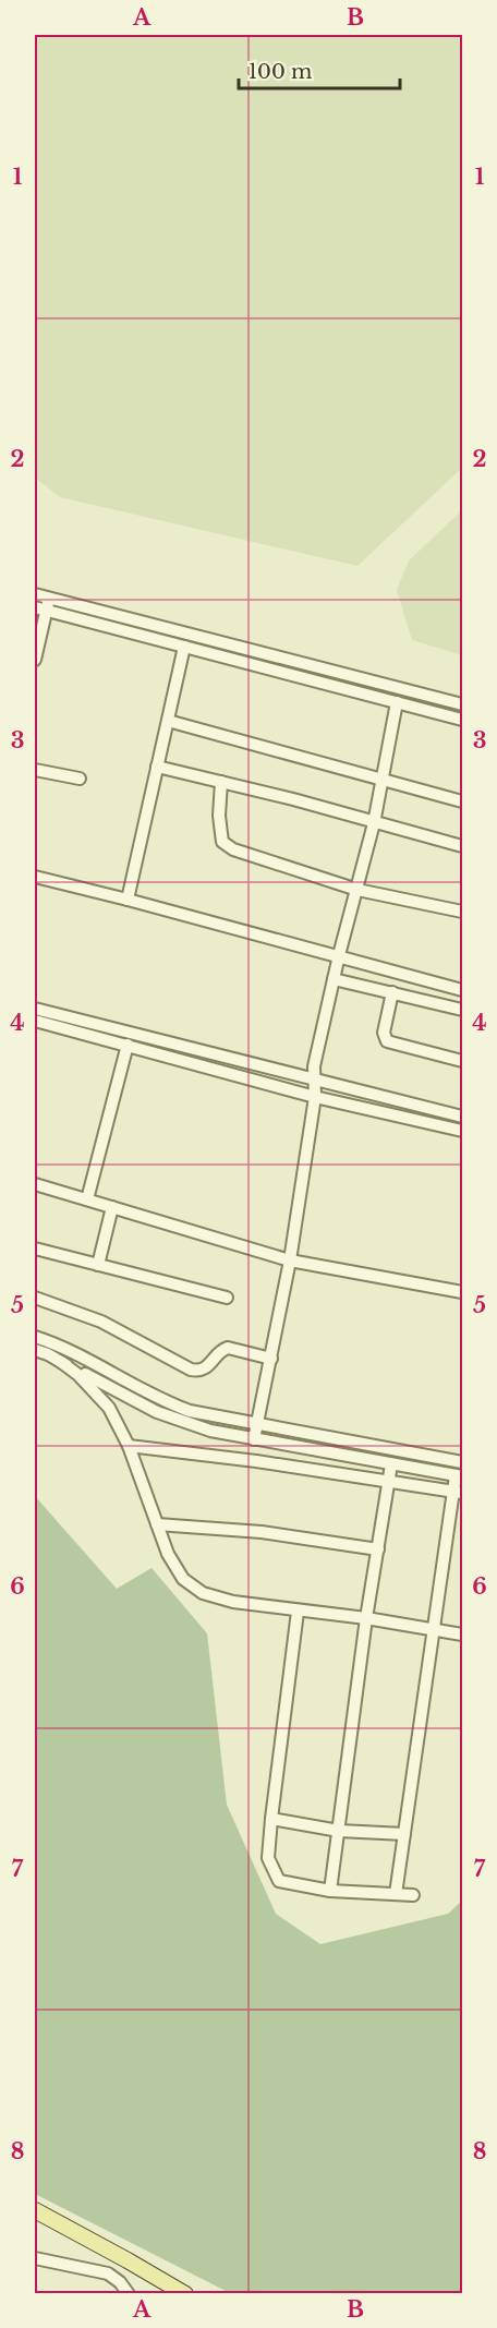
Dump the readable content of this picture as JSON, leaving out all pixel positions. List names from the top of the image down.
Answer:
{
  "scale_bar": "100 m",
  "grid": {
    "columns": ["A", "B"],
    "rows": [
      "1",
      "2",
      "3",
      "4",
      "5",
      "6",
      "7",
      "8"
    ]
  }
}
